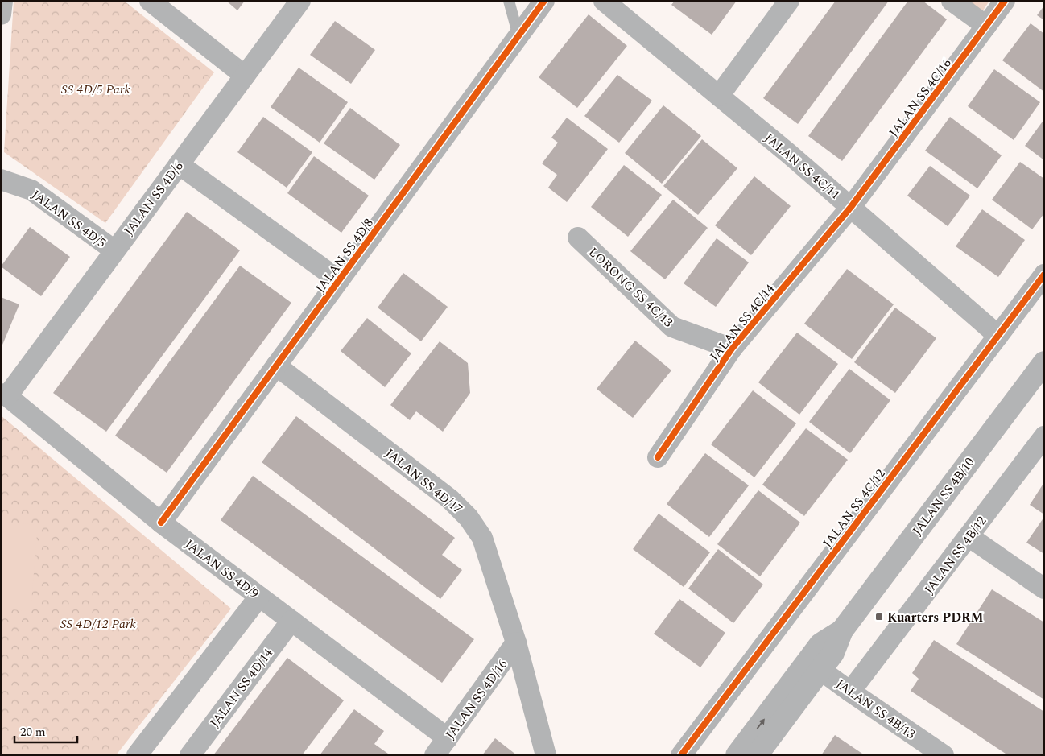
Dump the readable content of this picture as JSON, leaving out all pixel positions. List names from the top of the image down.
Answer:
{
  "streets": {
    "street": [
      "JALAN SS 4C/16",
      "JALAN SS 4C/11",
      "JALAN SS 4D/6",
      "JALAN SS 4D/5",
      "JALAN SS 4D/8",
      "LORONG SS 4C/13",
      "JALAN SS 4C/14",
      "JALAN SS 4D/17",
      "JALAN SS 4B/10",
      "JALAN SS 4C/12",
      "JALAN SS 4B/12",
      "JALAN SS 4D/9",
      "JALAN SS 4D/14",
      "JALAN SS 4D/16",
      "JALAN SS 4B/13"
    ]
  },
  "crossings": [
    ["JALAN SS 4C/16", "JALAN SS 4C/11"],
    ["JALAN SS 4C/16", "JALAN SS 4C/14"],
    ["JALAN SS 4C/11", "JALAN SS 4C/14"],
    ["JALAN SS 4C/11", "JALAN SS 4C/12"],
    ["JALAN SS 4D/6", "JALAN SS 4D/5"],
    ["JALAN SS 4D/6", "JALAN SS 4D/9"],
    ["JALAN SS 4D/8", "JALAN SS 4D/17"],
    ["JALAN SS 4D/8", "JALAN SS 4D/9"],
    ["LORONG SS 4C/13", "JALAN SS 4C/14"],
    ["JALAN SS 4D/17", "JALAN SS 4D/16"],
    ["JALAN SS 4B/10", "JALAN SS 4B/13"],
    ["JALAN SS 4B/12", "JALAN SS 4B/13"],
    ["JALAN SS 4D/9", "JALAN SS 4D/14"],
    ["JALAN SS 4D/9", "JALAN SS 4D/16"]
  ],
  "parks": ["SS 4D/5 Park", "SS 4D/12 Park"],
  "places": {
    "transit": ["Kuarters PDRM"]
  },
  "scale_bar": "20 m"
}
